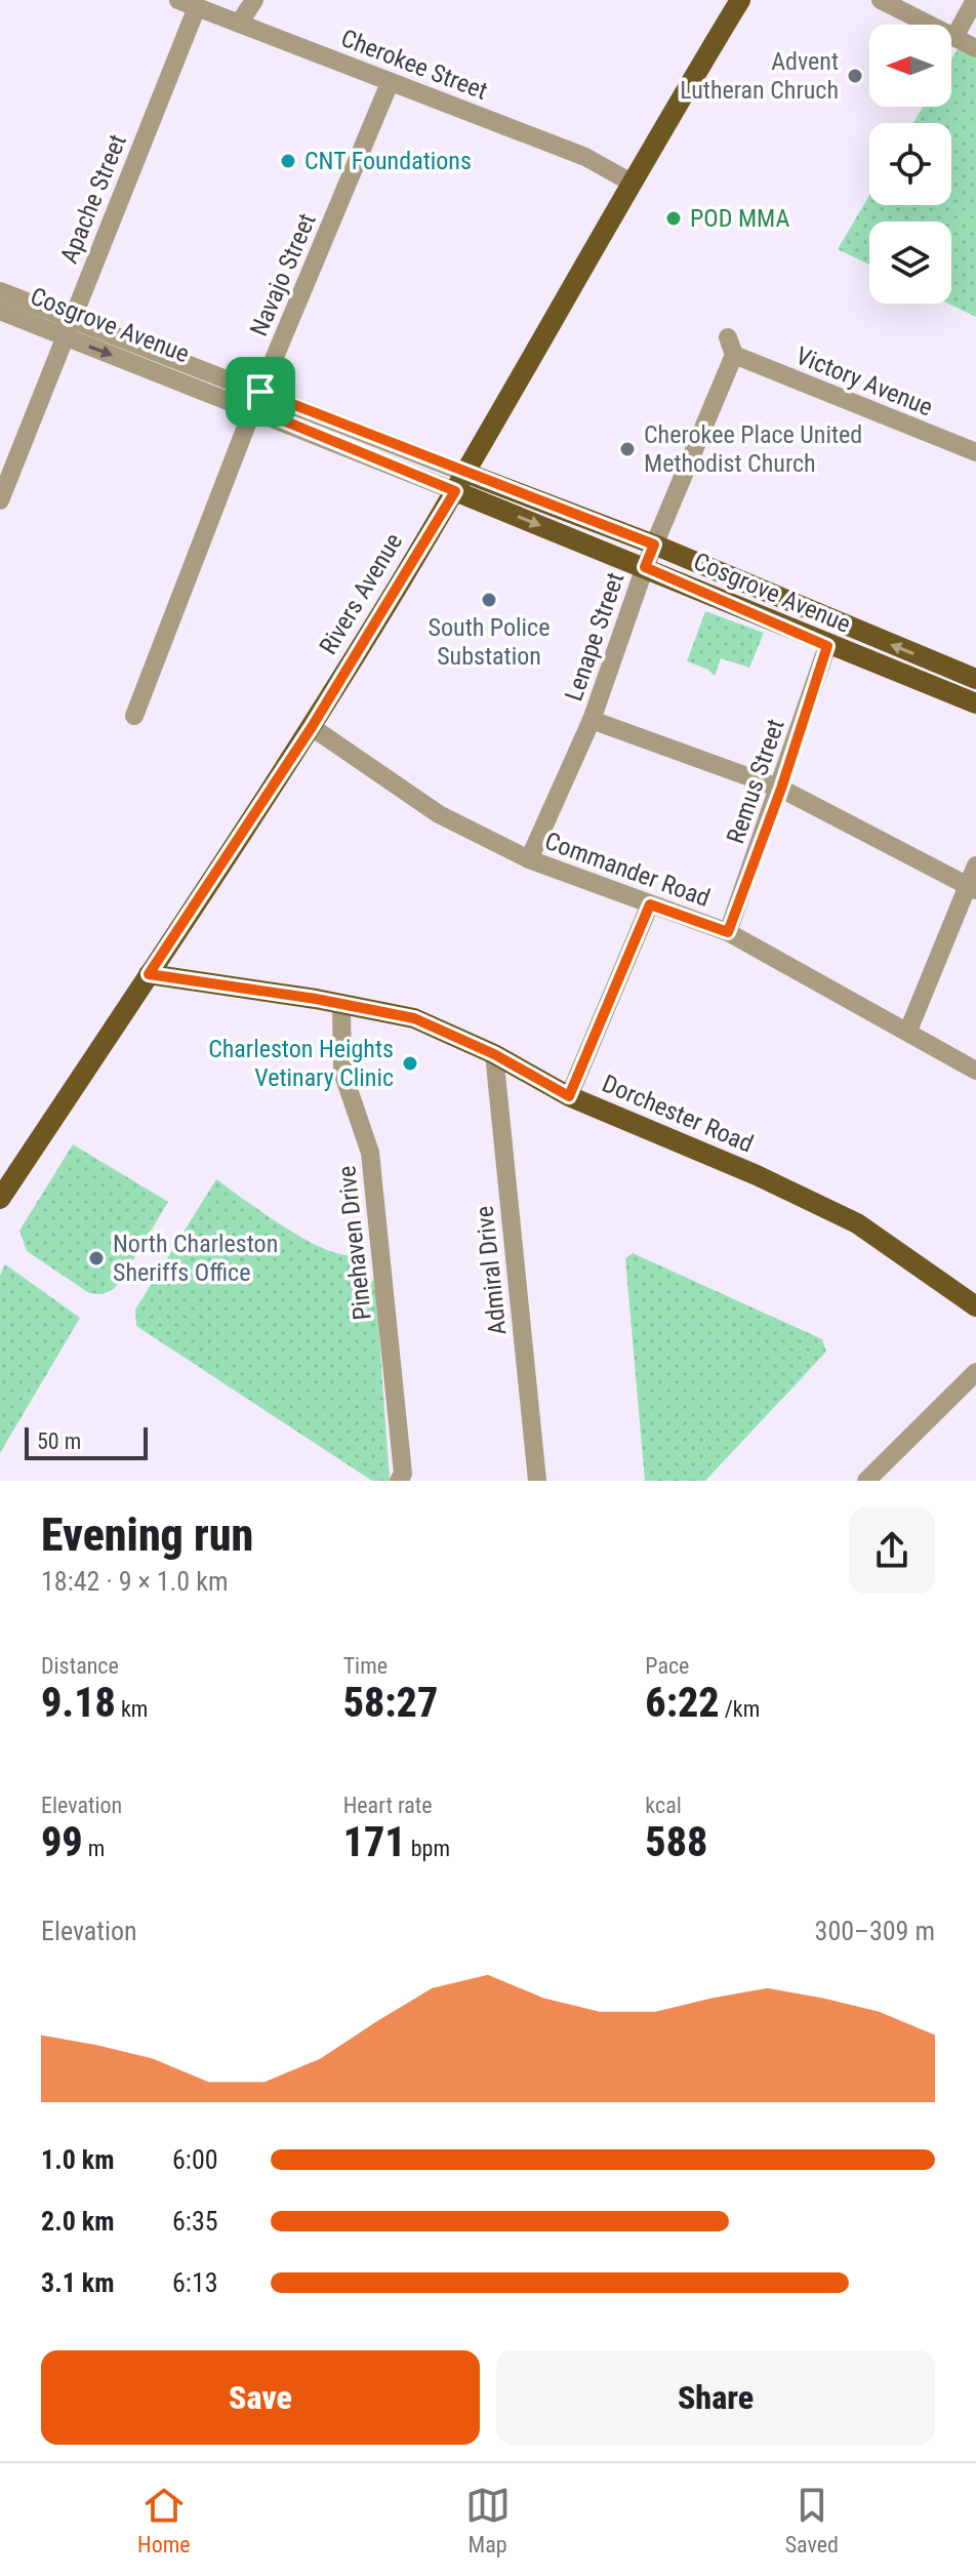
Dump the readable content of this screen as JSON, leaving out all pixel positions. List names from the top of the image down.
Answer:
{
  "streets": {
    "main road": ["Cosgrove Avenue", "Rivers Avenue", "Dorchester Road"],
    "street": [
      "Cherokee Street",
      "Apache Street",
      "Navajo Street",
      "Victory Avenue",
      "Lenape Street",
      "Remus Street",
      "Commander Road",
      "Pinehaven Drive",
      "Admiral Drive"
    ]
  },
  "crossings": [
    ["Cherokee Street", "Apache Street"],
    ["Cherokee Street", "Navajo Street"],
    ["Cherokee Street", "Rivers Avenue"],
    ["Apache Street", "Cosgrove Avenue"],
    ["Navajo Street", "Cosgrove Avenue"],
    ["Cosgrove Avenue", "Rivers Avenue"],
    ["Cosgrove Avenue", "Lenape Street"],
    ["Cosgrove Avenue", "Remus Street"],
    ["Victory Avenue", "Lenape Street"],
    ["Rivers Avenue", "Commander Road"],
    ["Rivers Avenue", "Dorchester Road"],
    ["Lenape Street", "Commander Road"],
    ["Remus Street", "Commander Road"],
    ["Dorchester Road", "Pinehaven Drive"],
    ["Dorchester Road", "Admiral Drive"]
  ],
  "places": [
    "Advent Lutheran Chruch",
    "CNT Foundations",
    "POD MMA",
    "Cherokee Place United Methodist Church",
    "South Police Substation",
    "Charleston Heights Vetinary Clinic",
    "North Charleston Sheriffs Office"
  ],
  "scale_bar": "50 m",
  "north": "left",
  "page": {
    "scale": "50 m",
    "heading": ["Evening run", "18:42 · 9 × 1.0 km"],
    "stats": [
      ["Distance", "9.18 km"],
      ["Time", "58:27"],
      ["Pace", "6:22 /km"],
      ["Elevation", "99 m"],
      ["Heart rate", "171 bpm"],
      ["kcal", "588"]
    ],
    "chart": ["Elevation", "300–309 m"],
    "list": [
      {
        "name": "1.0 km",
        "note": "6:00"
      },
      {
        "name": "2.0 km",
        "note": "6:35"
      },
      {
        "name": "3.1 km",
        "note": "6:13"
      }
    ],
    "buttons": ["Save", "Share"],
    "tabs": ["Home", "Map", "Saved"]
  }
}
